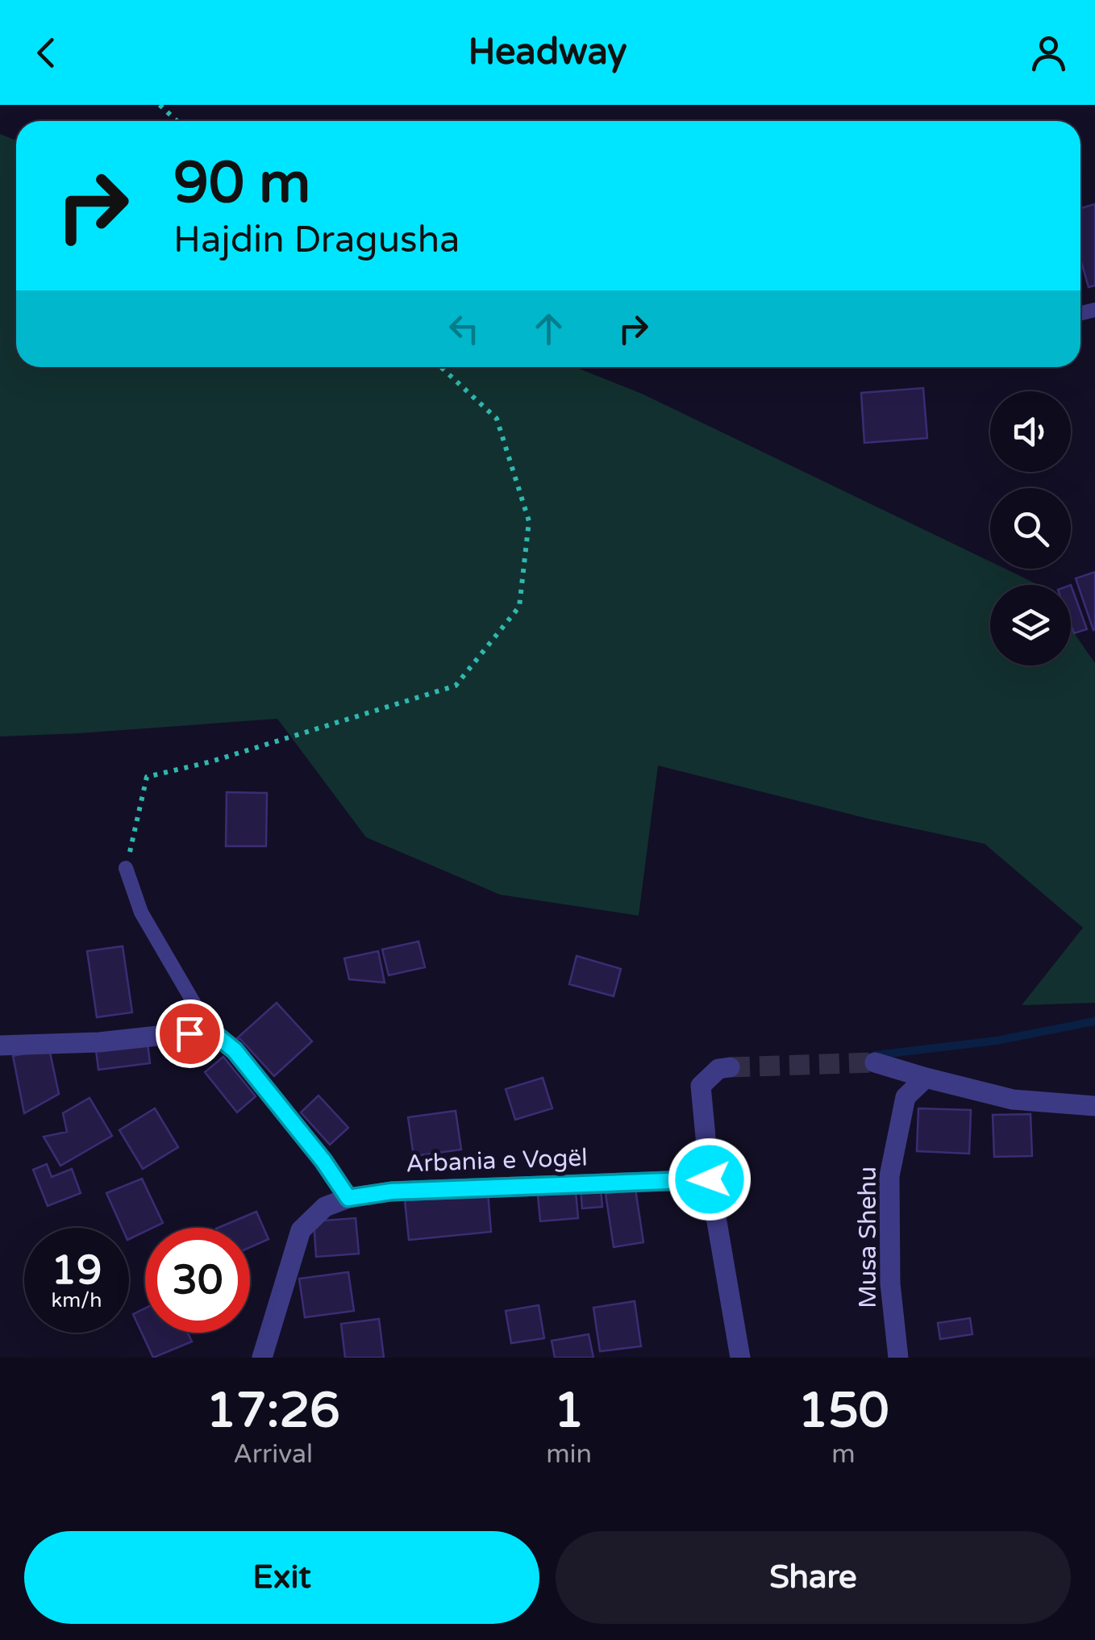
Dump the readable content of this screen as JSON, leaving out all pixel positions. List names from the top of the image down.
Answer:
{
  "streets": {
    "street": ["Arbania e Vogël", "Musa Shehu"]
  },
  "page": {
    "header": "Headway",
    "turn": ["90 m", "Hajdin Dragusha"],
    "speed": "19 km/h",
    "limit": "30",
    "eta": [
      "17:26",
      "Arrival",
      "1",
      "min",
      "150",
      "m"
    ],
    "buttons": ["Exit", "Share"]
  }
}
